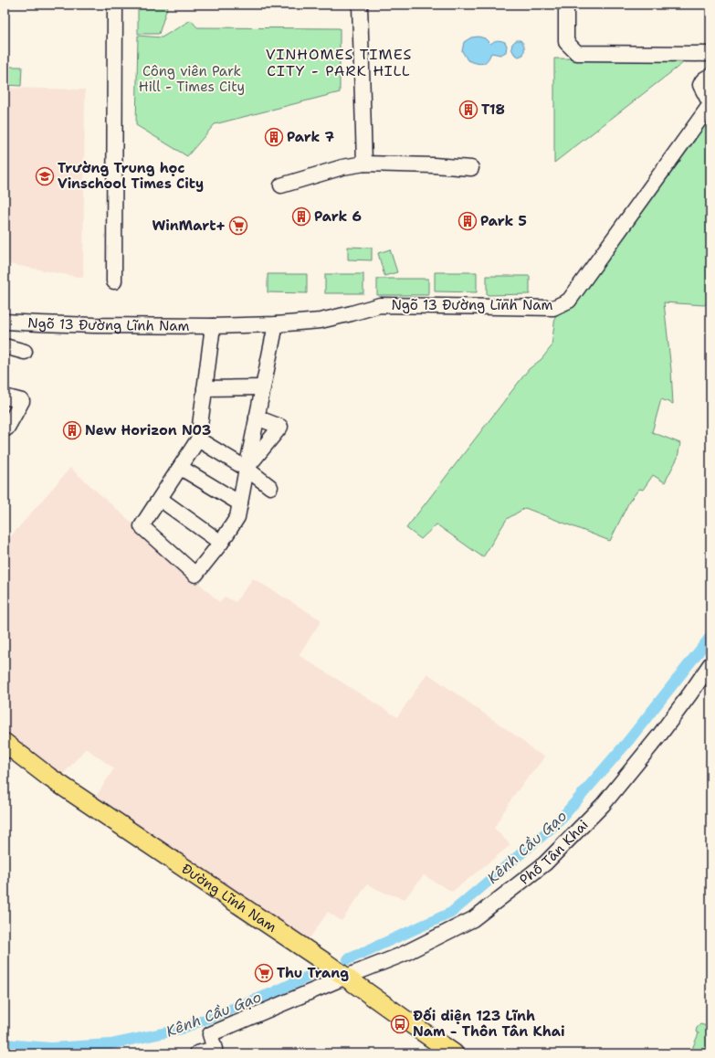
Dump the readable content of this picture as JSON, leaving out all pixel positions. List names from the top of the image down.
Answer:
{
  "streets": {
    "main road": ["Đường Lĩnh Nam"],
    "street": ["Ngõ 13 Đường Lĩnh Nam", "Phố Tân Khai"]
  },
  "crossings": [
    ["Phố Tân Khai", "Đường Lĩnh Nam"]
  ],
  "districts": ["VINHOMES TIMES CITY - PARK HILL"],
  "water": ["Kênh Cầu Gạo"],
  "parks": ["Công viên Park Hill - Times City"],
  "places": {
    "building": [
      "T18",
      "Park 7",
      "Park 6",
      "Park 5",
      "New Horizon N03"
    ],
    "school or university": ["Trường Trung học Vinschool Times City"],
    "supermarket": ["WinMart+", "Thu Trang"],
    "bus stop": ["Đối diện 123 Lĩnh Nam - Thôn Tân Khai"]
  }
}
